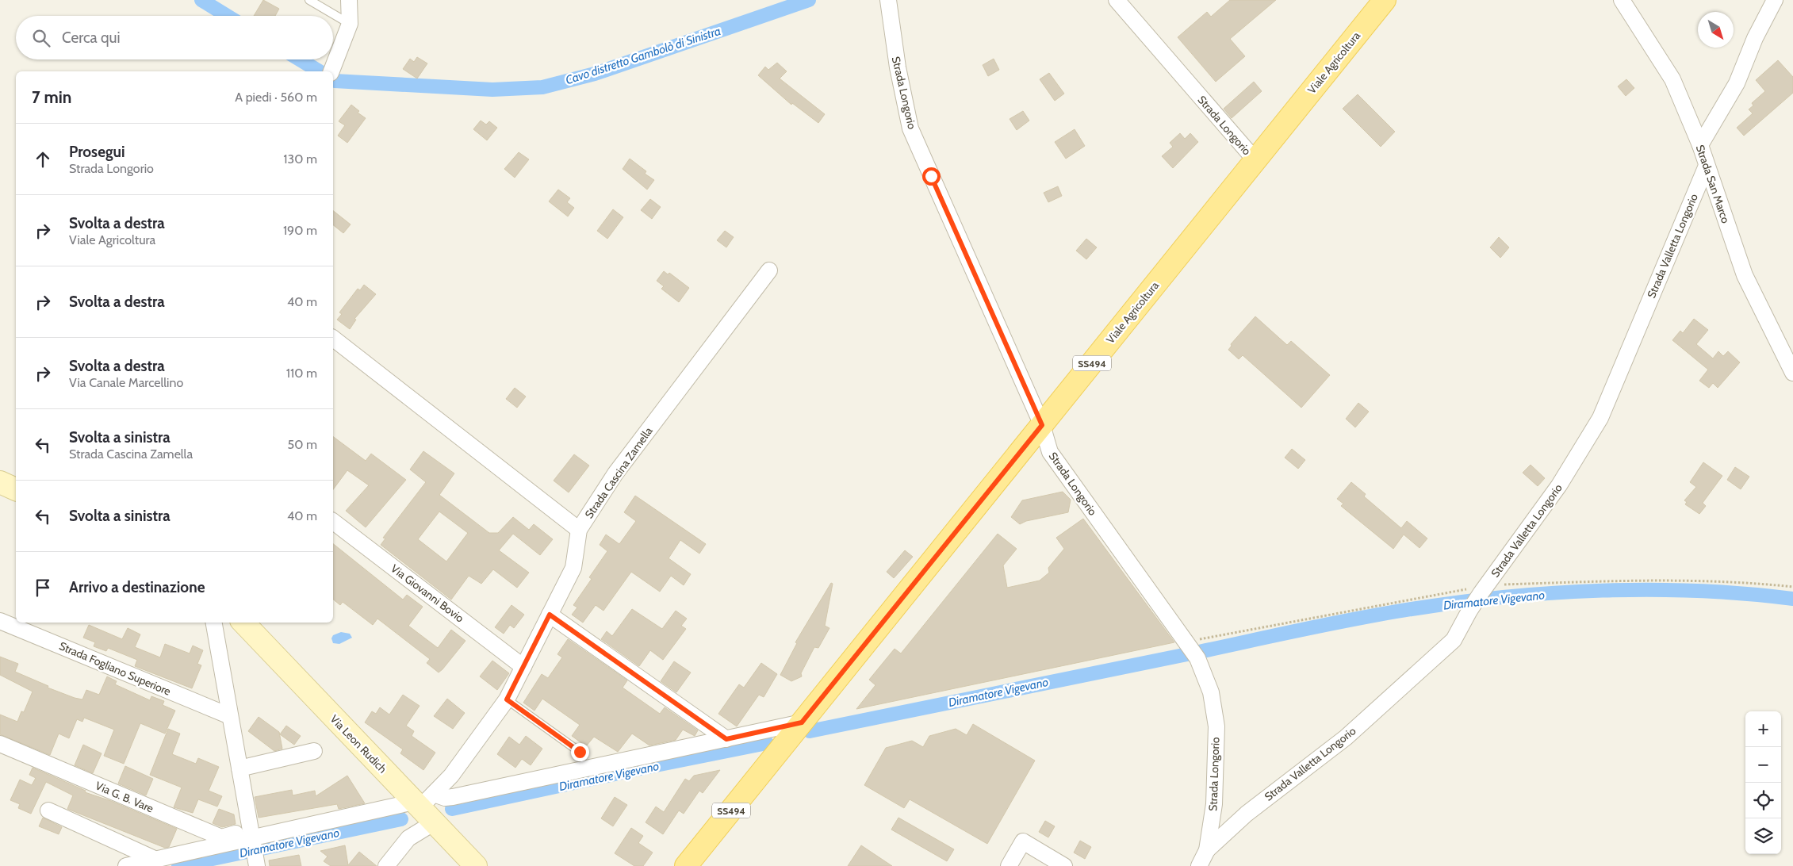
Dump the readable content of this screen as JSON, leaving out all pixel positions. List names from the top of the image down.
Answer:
{
  "streets": {
    "main road": ["Viale Agricoltura", "SS494", "Via Leon Rudich"],
    "street": [
      "Strada Longorio",
      "Strada San Marco",
      "Strada Valletta Longorio",
      "Strada Cascina Zamella",
      "Via Giovanni Bovio",
      "Strada Fogliano Superiore",
      "Via G. B. Vare"
    ]
  },
  "crossings": [
    ["Viale Agricoltura", "Strada Longorio"],
    ["Strada Longorio", "Strada Valletta Longorio"],
    ["Strada San Marco", "Strada Valletta Longorio"],
    ["Strada Cascina Zamella", "Via Giovanni Bovio"],
    ["Strada Cascina Zamella", "Via Leon Rudich"]
  ],
  "water": ["Cavo distretto Gambolò di Sinistra", "Diramatore Vigevano"],
  "north": "bottom right",
  "page": {
    "search": "Cerca qui",
    "heading": ["7 min", "A piedi · 560 m"],
    "list": [
      ["Prosegui", "Strada Longorio", "130 m"],
      ["Svolta a destra", "Viale Agricoltura", "190 m"],
      ["Svolta a destra", "40 m"],
      ["Svolta a destra", "Via Canale Marcellino", "110 m"],
      ["Svolta a sinistra", "Strada Cascina Zamella", "50 m"],
      ["Svolta a sinistra", "40 m"],
      "Arrivo a destinazione"
    ],
    "map_buttons": ["+", "−"]
  }
}
